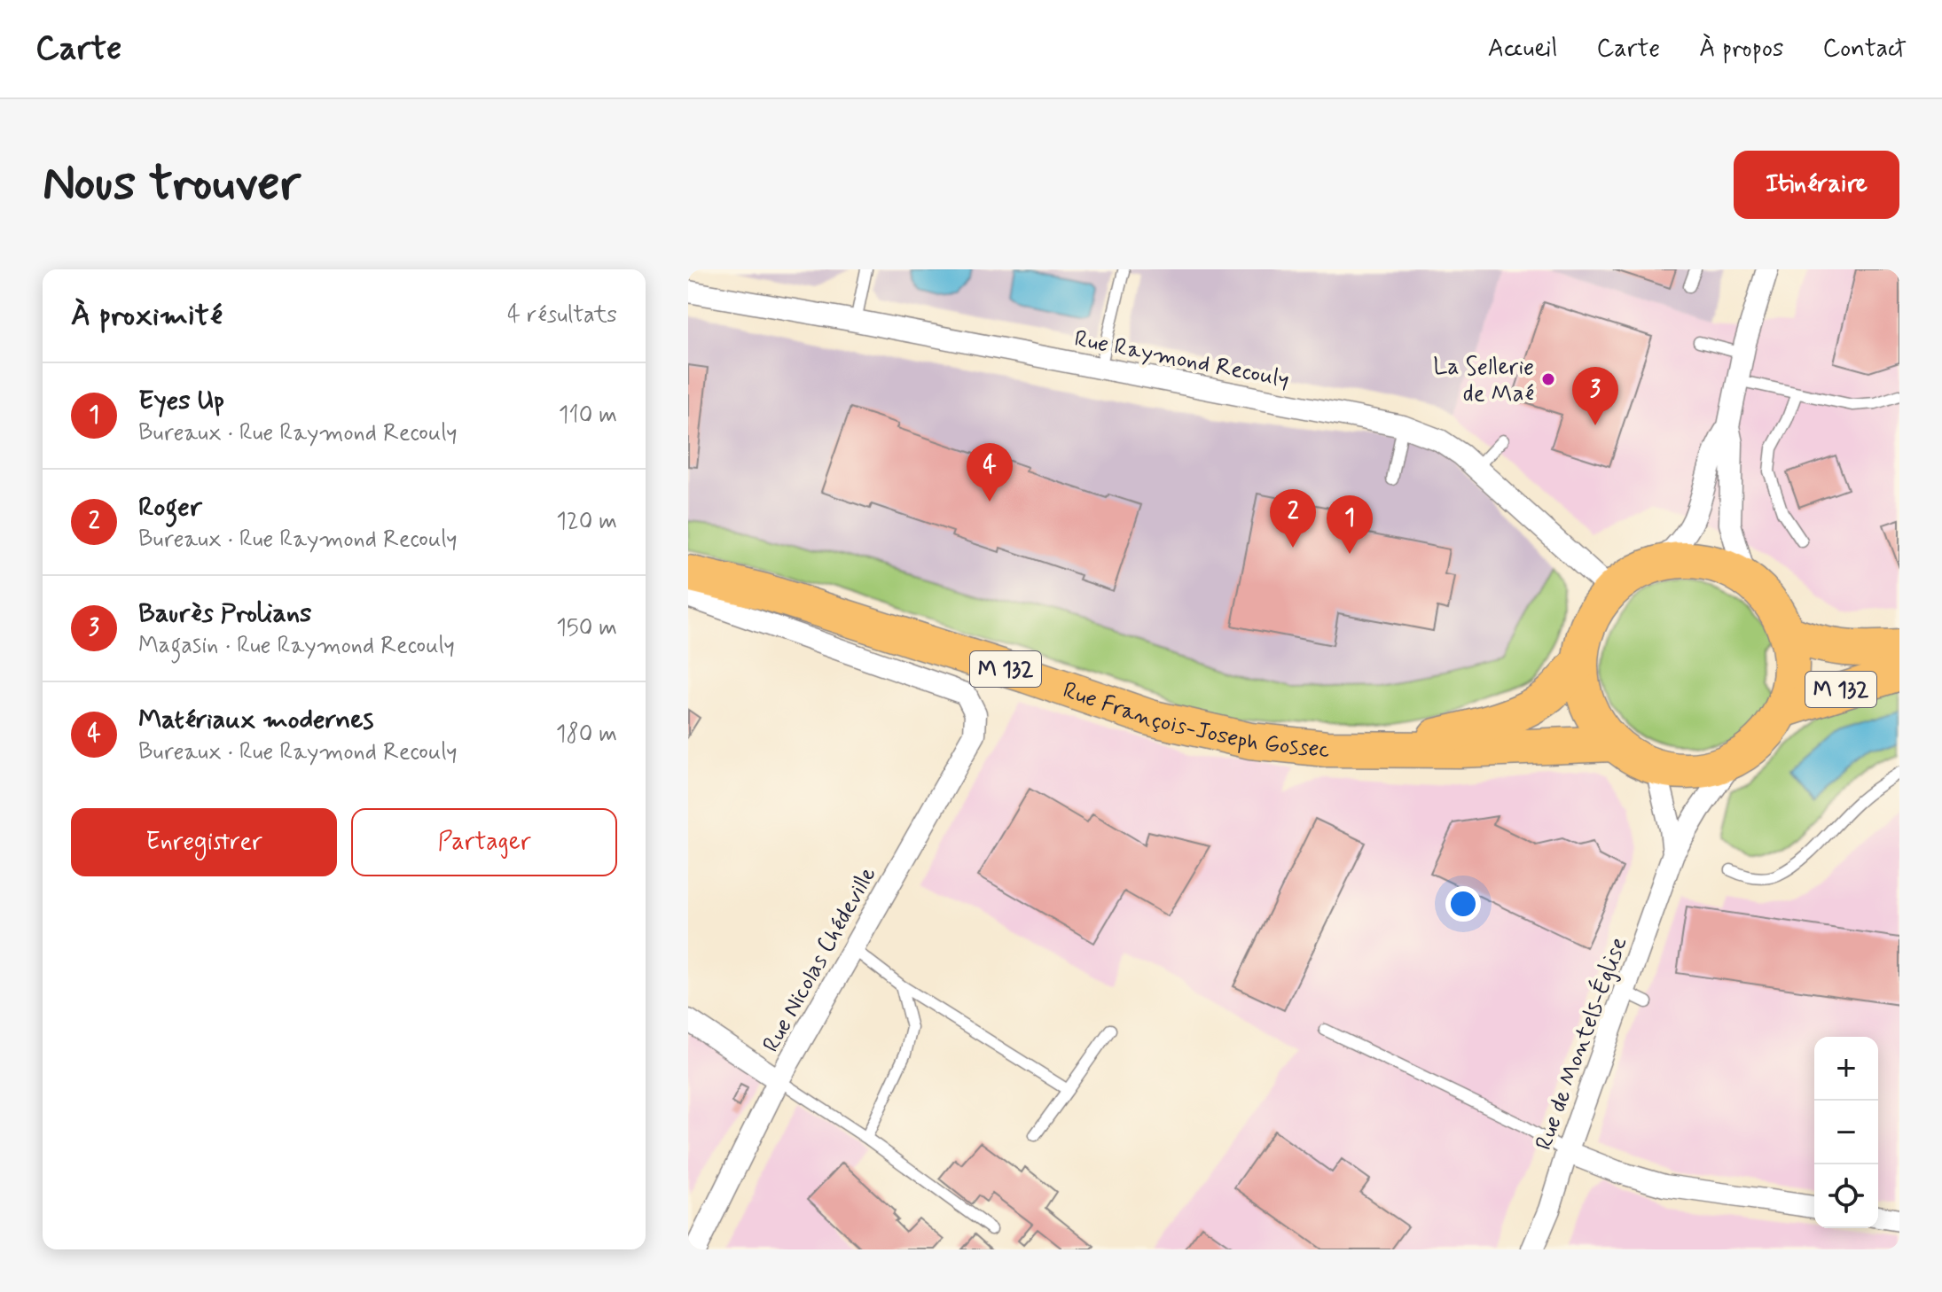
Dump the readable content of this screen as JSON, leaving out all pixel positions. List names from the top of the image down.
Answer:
{
  "streets": {
    "main road": ["M 132", "Rue François-Joseph Gossec"],
    "street": ["Rue Raymond Recouly", "Rue Nicolas Chédeville", "Rue de Montels-Église"]
  },
  "crossings": [
    ["Rue Raymond Recouly", "M 132"],
    ["Rue Raymond Recouly", "Rue François-Joseph Gossec"],
    ["Rue Raymond Recouly", "Rue de Montels-Église"],
    ["M 132", "Rue François-Joseph Gossec"],
    ["M 132", "Rue de Montels-Église"],
    ["Rue François-Joseph Gossec", "Rue de Montels-Église"]
  ],
  "places": ["La Sellerie de Maé"],
  "page": {
    "header": "Carte",
    "nav": [
      "Accueil",
      "Carte",
      "À propos",
      "Contact"
    ],
    "buttons": [
      "Itinéraire",
      ["Enregistrer", "Partager"]
    ],
    "title": "Nous trouver",
    "heading": ["À proximité", "4 résultats"],
    "list": [
      {
        "mark": "1",
        "name": "Eyes Up",
        "note": "Bureaux · Rue Raymond Recouly",
        "value": "110 m"
      },
      {
        "mark": "2",
        "name": "Roger",
        "note": "Bureaux · Rue Raymond Recouly",
        "value": "120 m"
      },
      {
        "mark": "3",
        "name": "Baurès Prolians",
        "note": "Magasin · Rue Raymond Recouly",
        "value": "150 m"
      },
      {
        "mark": "4",
        "name": "Matériaux modernes",
        "note": "Bureaux · Rue Raymond Recouly",
        "value": "180 m"
      }
    ],
    "pins": [
      "3",
      "4",
      "2",
      "1"
    ],
    "map_buttons": ["+", "−"]
  }
}
